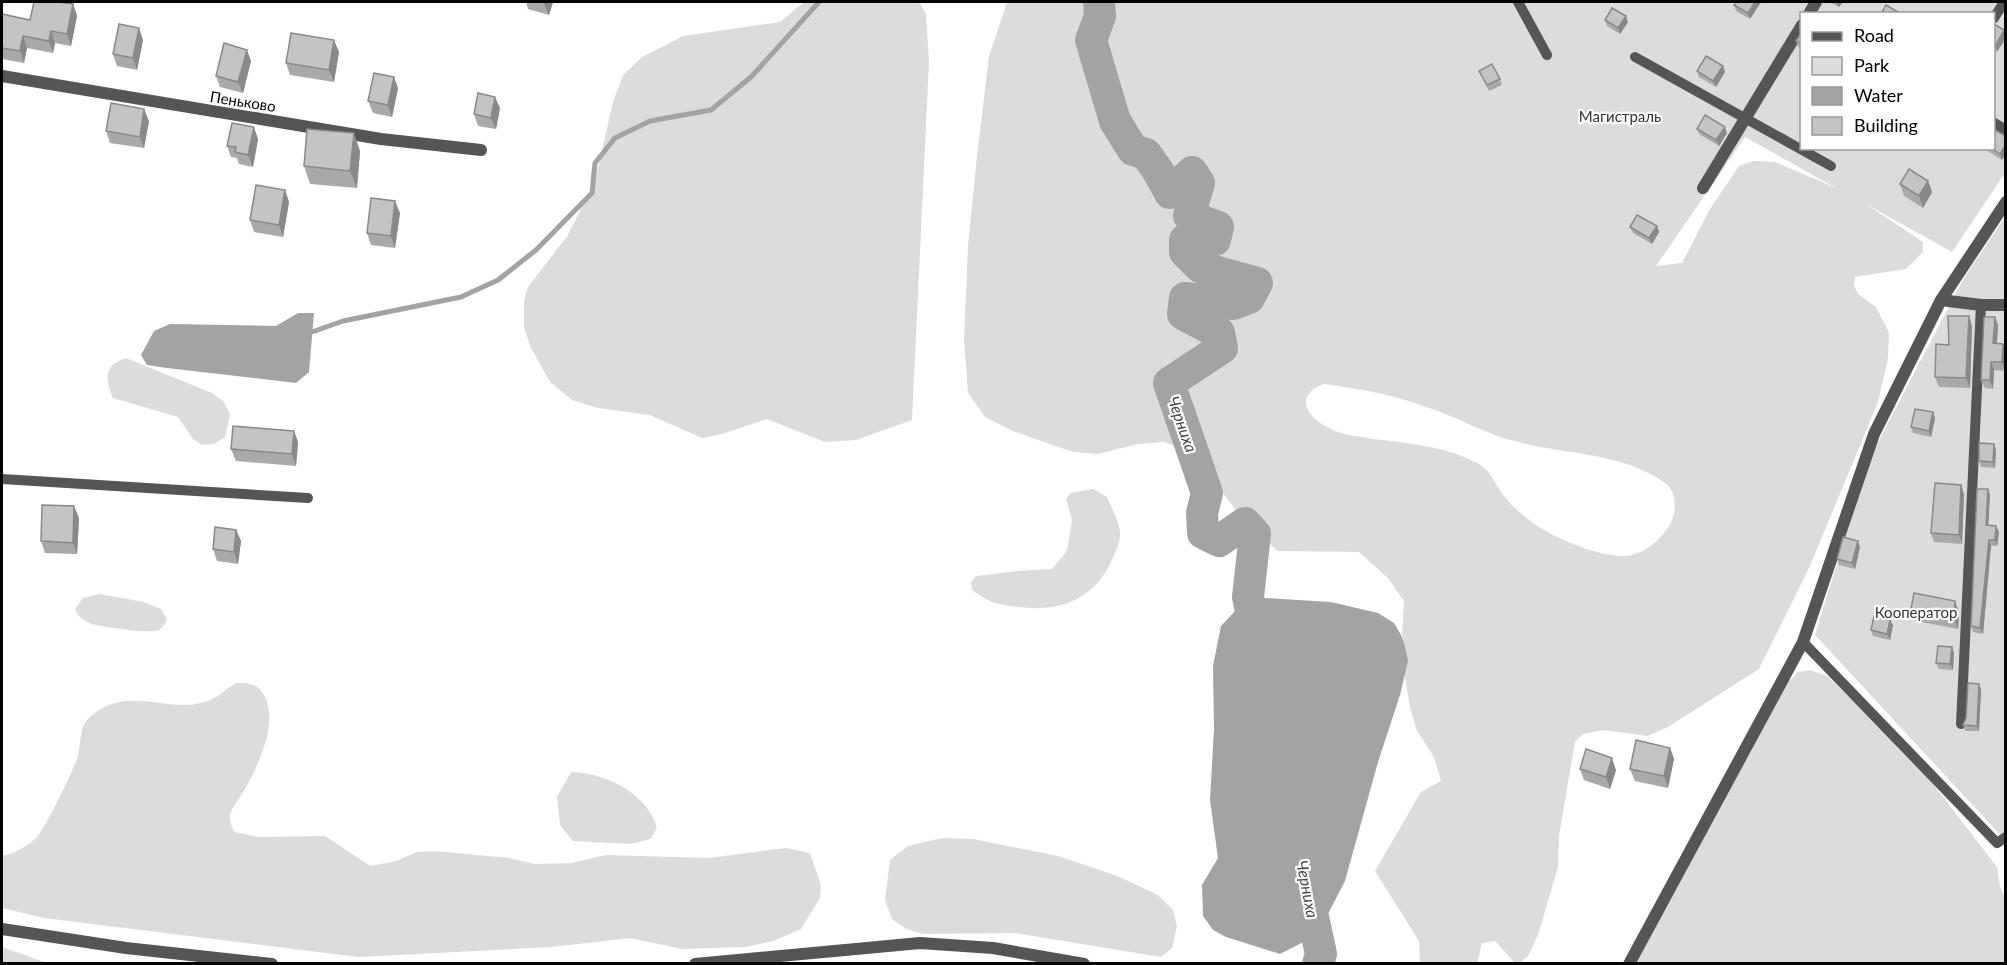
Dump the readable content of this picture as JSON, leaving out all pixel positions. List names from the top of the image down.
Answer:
{
  "streets": {
    "street": ["Пеньково"]
  },
  "water": ["Черниха"],
  "parks": ["Магистраль", "Кооператор"],
  "legend": [
    "Road",
    "Park",
    "Water",
    "Building"
  ]
}
